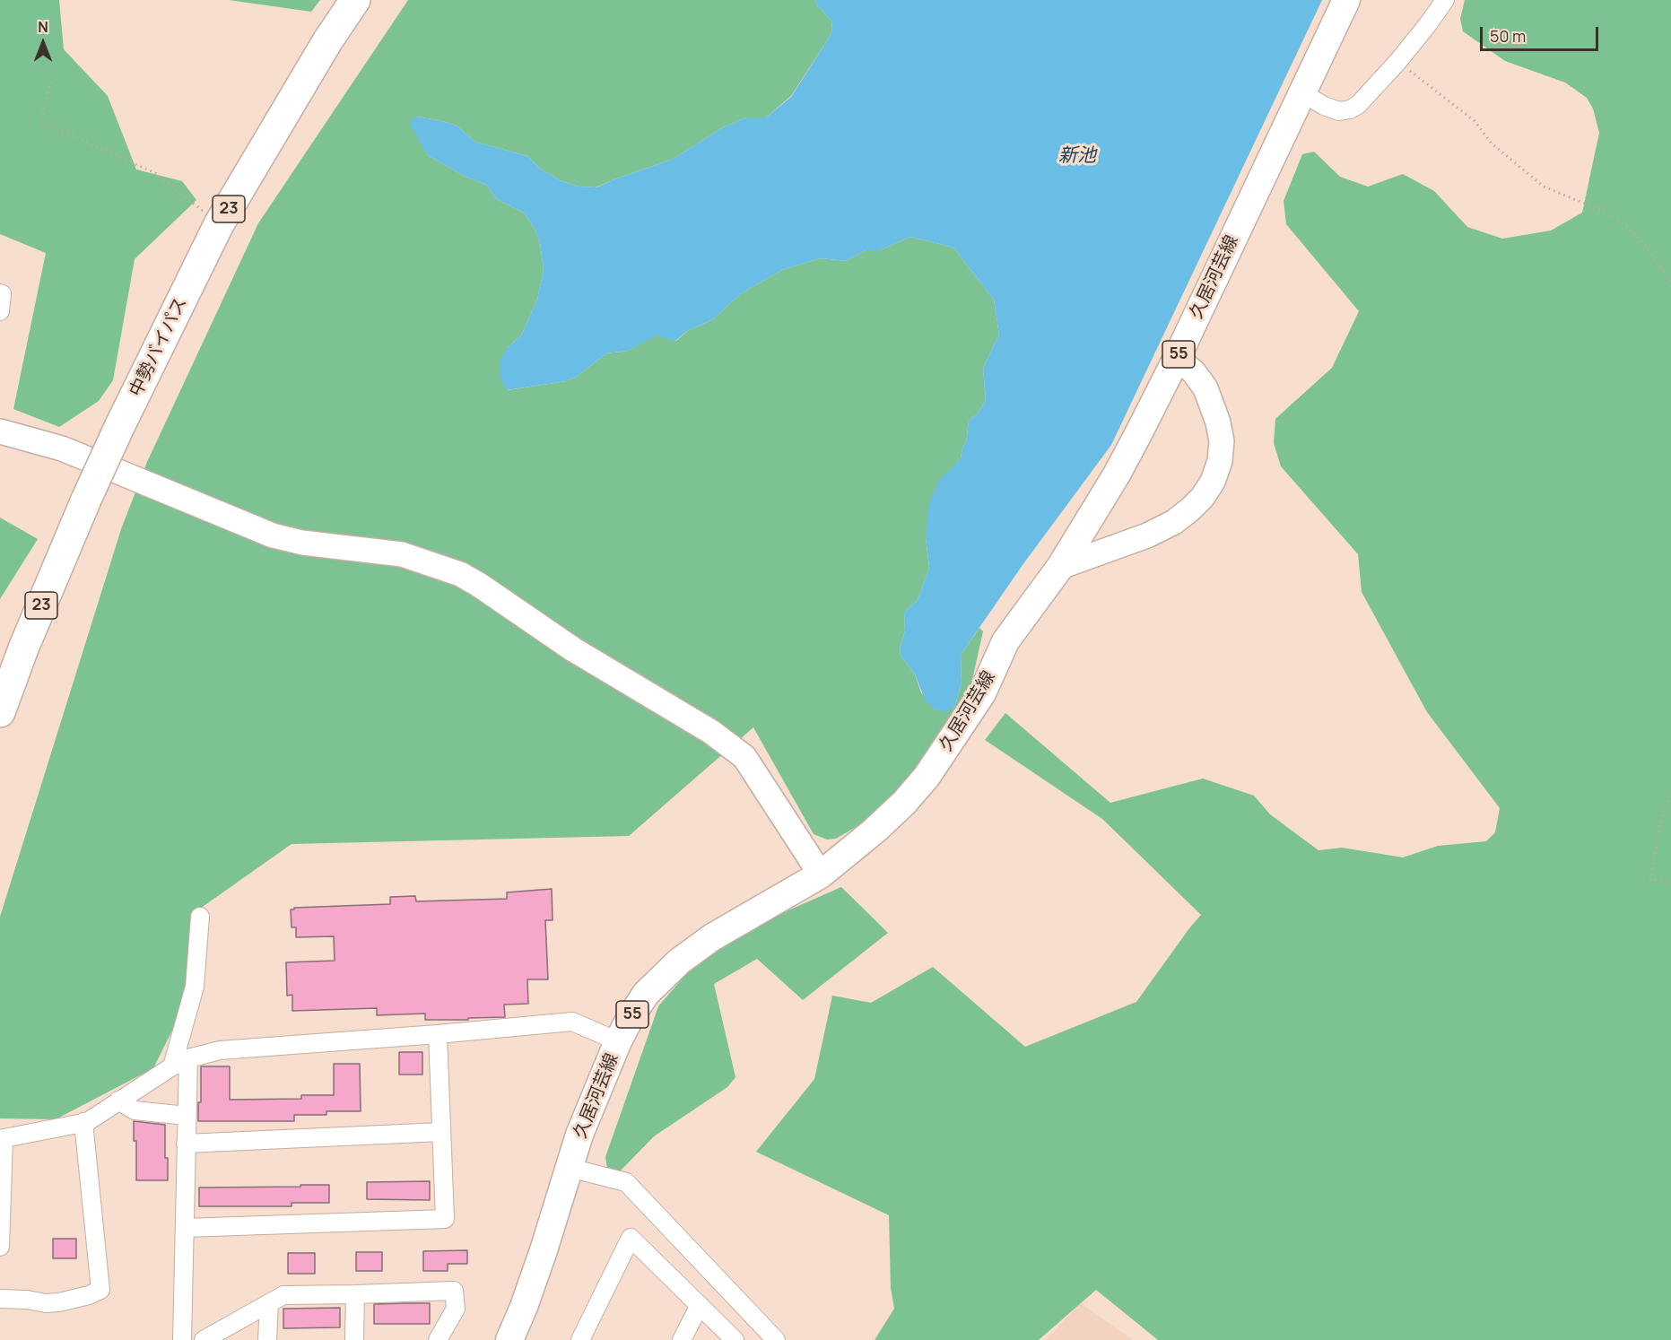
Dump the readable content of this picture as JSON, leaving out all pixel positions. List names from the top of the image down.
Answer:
{
  "streets": {
    "highway": ["23", "中勢バイパス"],
    "main road": ["久居河芸線", "55"]
  },
  "water": ["新池"],
  "scale_bar": "50 m",
  "north": "top"
}
